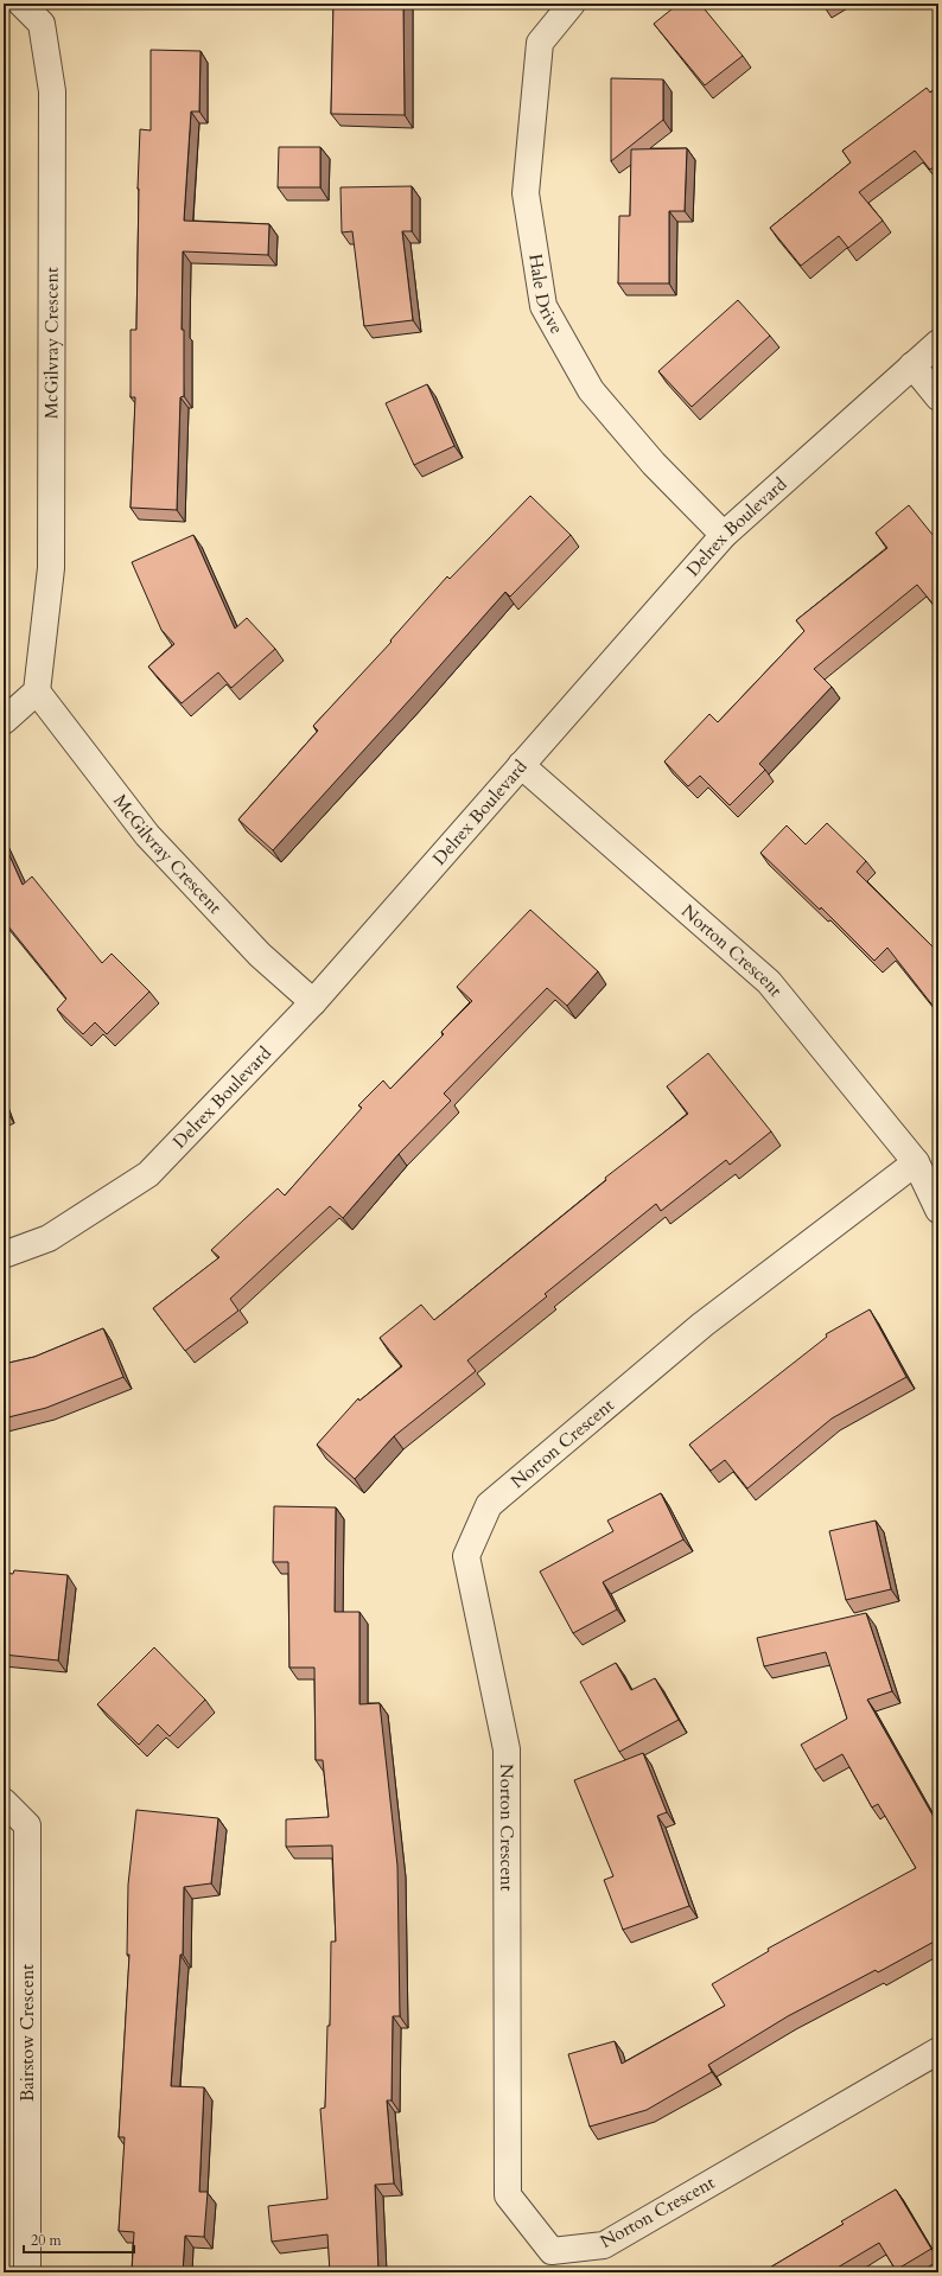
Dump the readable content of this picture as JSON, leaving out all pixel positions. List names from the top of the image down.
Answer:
{
  "streets": {
    "street": [
      "Hale Drive",
      "McGilvray Crescent",
      "Delrex Boulevard",
      "Norton Crescent",
      "Bairstow Crescent"
    ]
  },
  "crossings": [
    ["Hale Drive", "Delrex Boulevard"],
    ["McGilvray Crescent", "Delrex Boulevard"],
    ["Delrex Boulevard", "Norton Crescent"]
  ],
  "scale_bar": "20 m"
}
